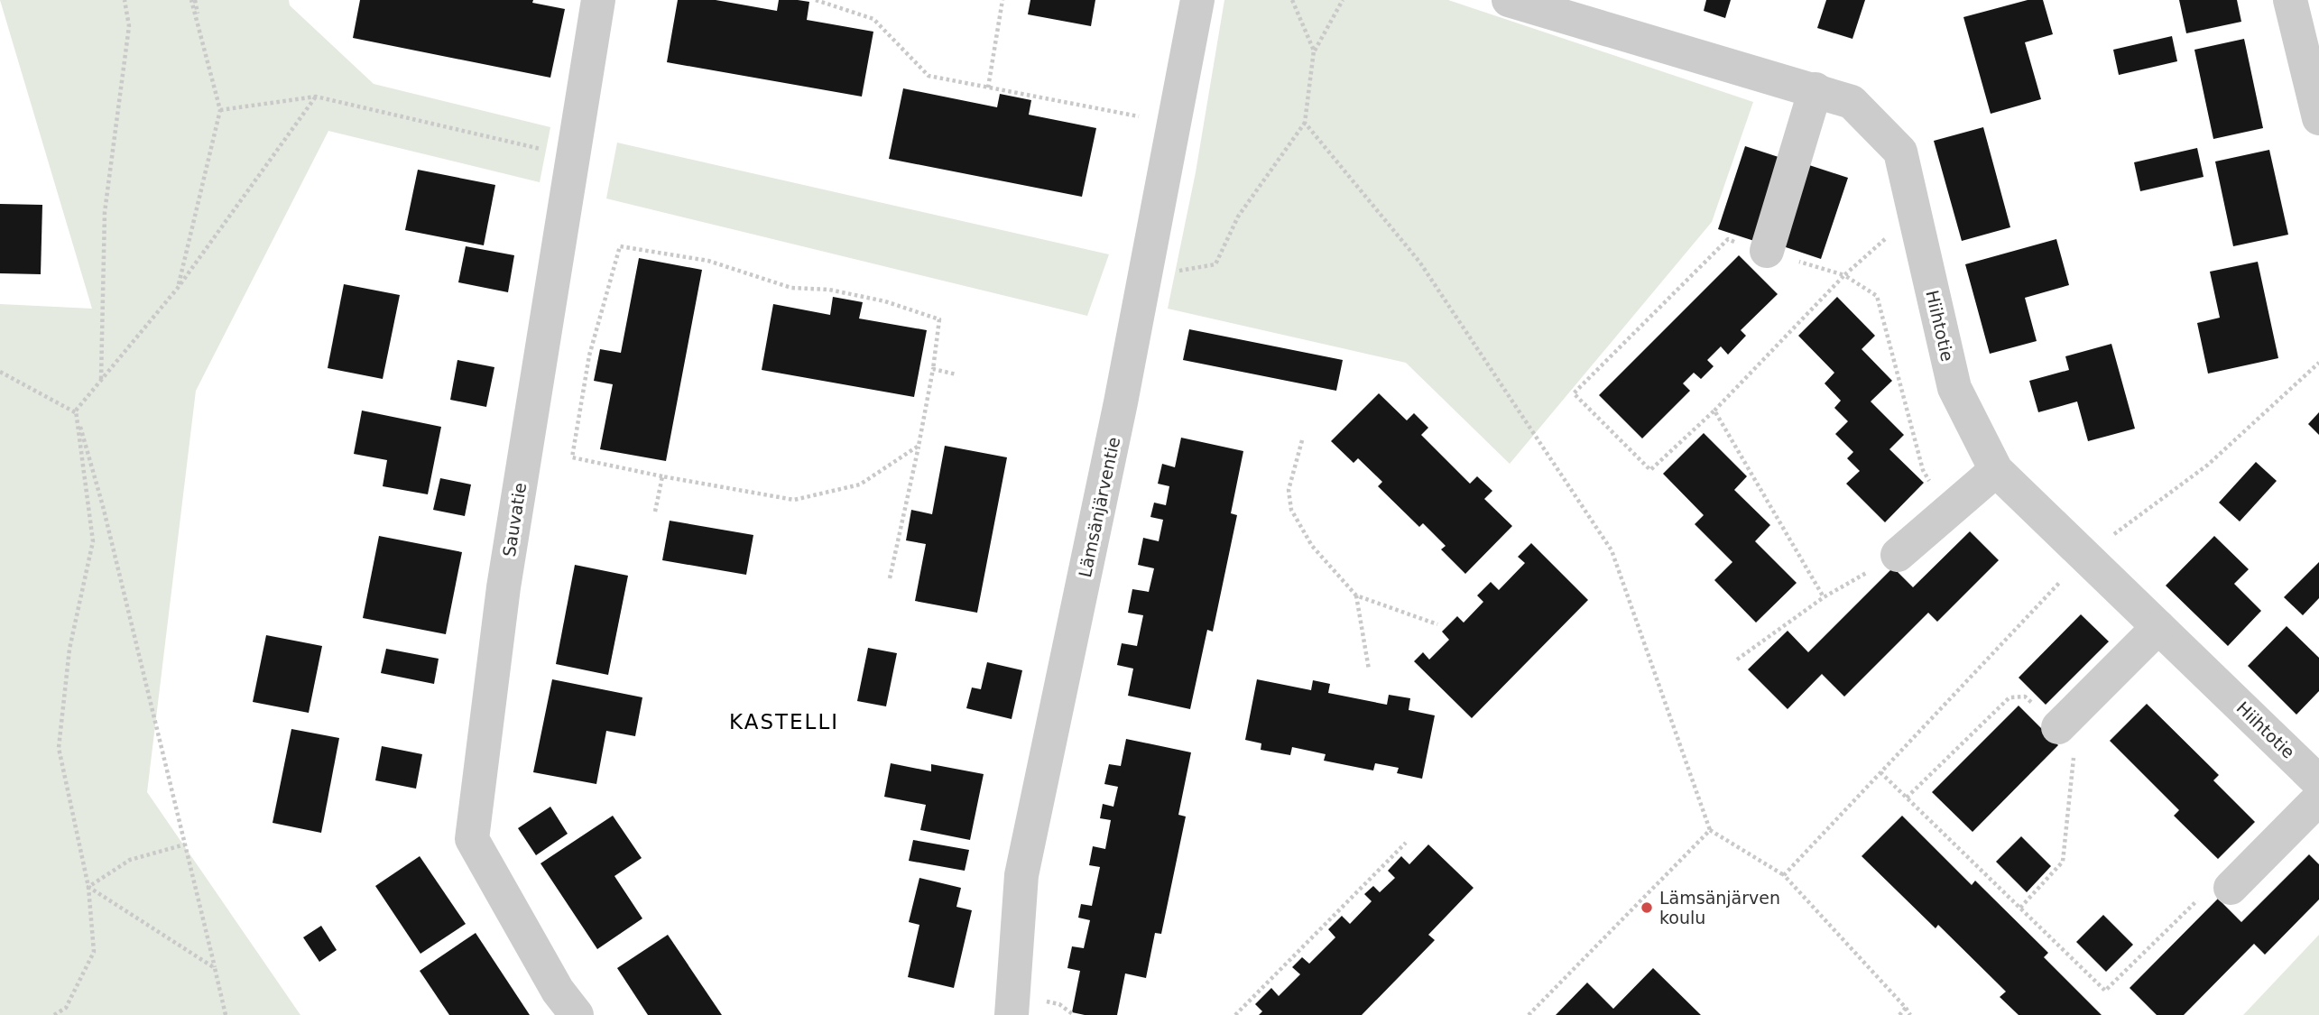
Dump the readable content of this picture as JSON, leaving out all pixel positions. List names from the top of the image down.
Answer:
{
  "streets": {
    "street": ["Hiihtotie", "Lämsänjärventie", "Sauvatie"]
  },
  "districts": ["KASTELLI"],
  "places": ["Lämsänjärven koulu"]
}
